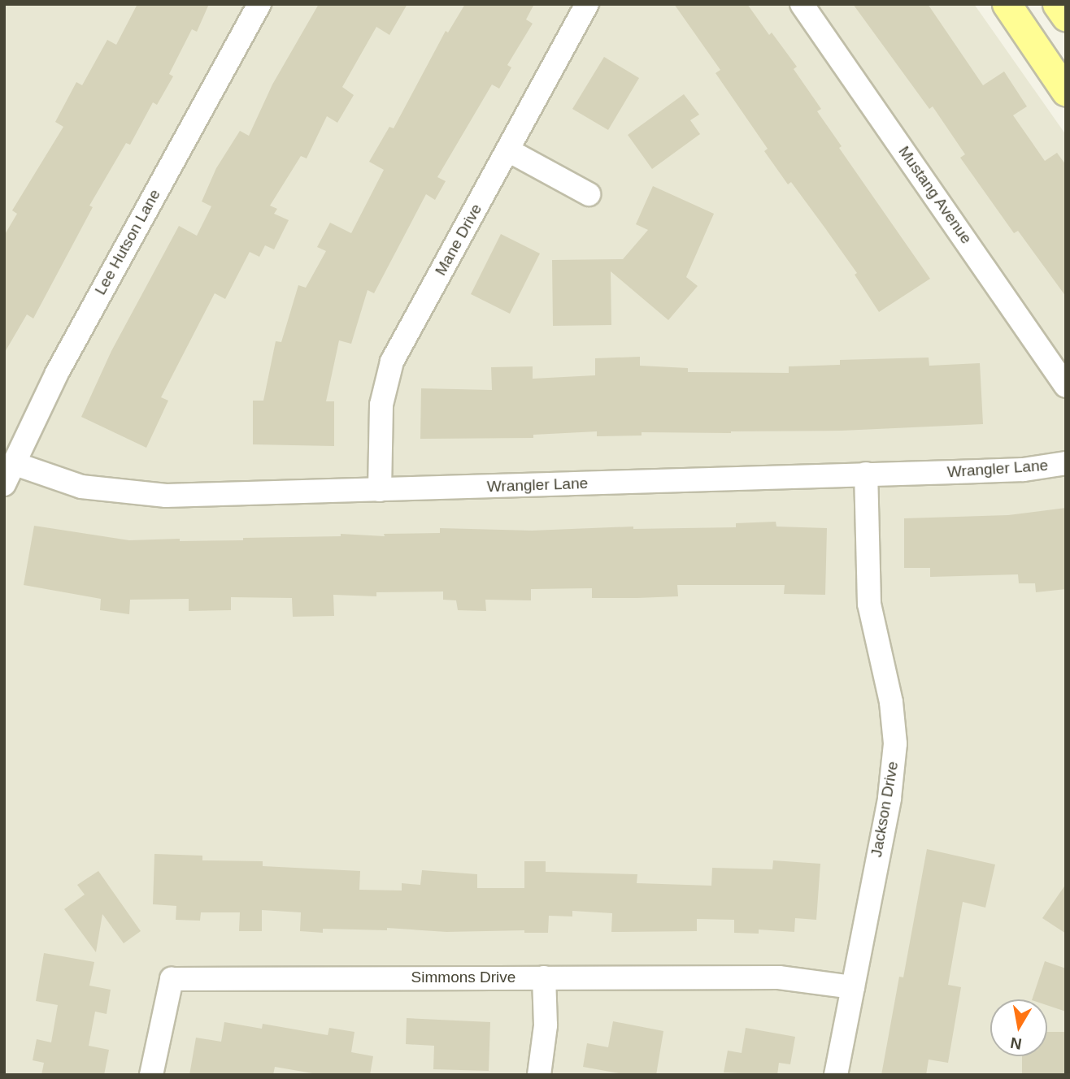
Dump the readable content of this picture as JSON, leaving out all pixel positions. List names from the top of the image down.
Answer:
{
  "streets": {
    "street": [
      "Mustang Avenue",
      "Mane Drive",
      "Lee Hutson Lane",
      "Wrangler Lane",
      "Jackson Drive",
      "Simmons Drive"
    ]
  },
  "crossings": [
    ["Mane Drive", "Wrangler Lane"],
    ["Lee Hutson Lane", "Wrangler Lane"],
    ["Wrangler Lane", "Jackson Drive"],
    ["Jackson Drive", "Simmons Drive"]
  ],
  "north": "bottom"
}
